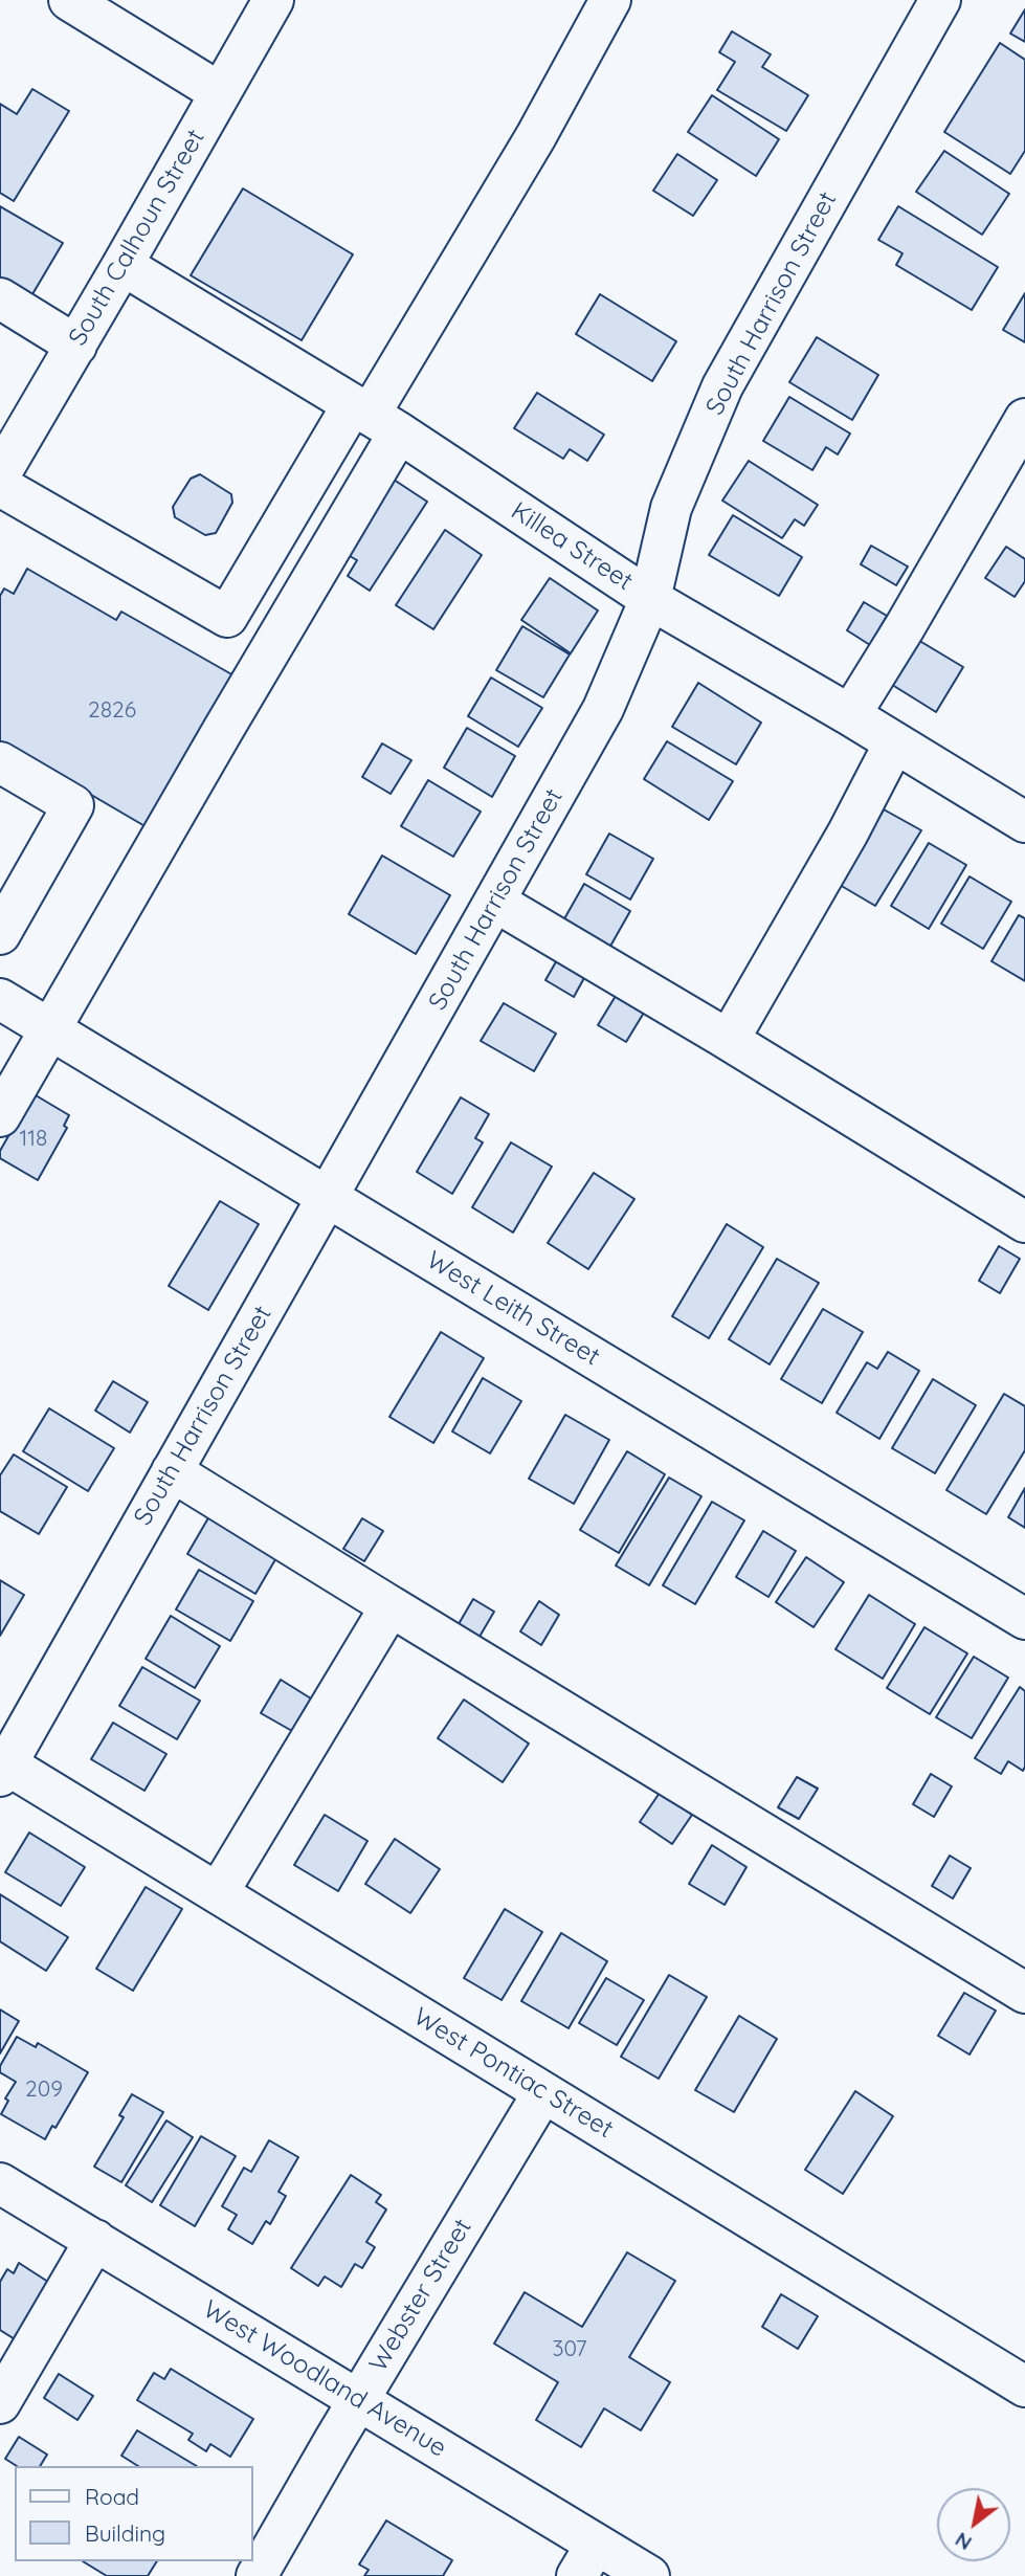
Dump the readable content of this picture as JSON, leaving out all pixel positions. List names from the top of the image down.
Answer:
{
  "streets": {
    "street": [
      "South Calhoun Street",
      "South Harrison Street",
      "Killea Street",
      "West Leith Street",
      "West Pontiac Street",
      "Webster Street",
      "West Woodland Avenue"
    ]
  },
  "crossings": [
    ["South Calhoun Street", "Killea Street"],
    ["South Harrison Street", "Killea Street"],
    ["South Harrison Street", "West Leith Street"],
    ["South Harrison Street", "West Pontiac Street"],
    ["West Pontiac Street", "Webster Street"],
    ["Webster Street", "West Woodland Avenue"]
  ],
  "house_numbers": [
    "2826",
    "118",
    "209",
    "307"
  ],
  "legend": ["Road", "Building"],
  "north": "bottom left"
}
